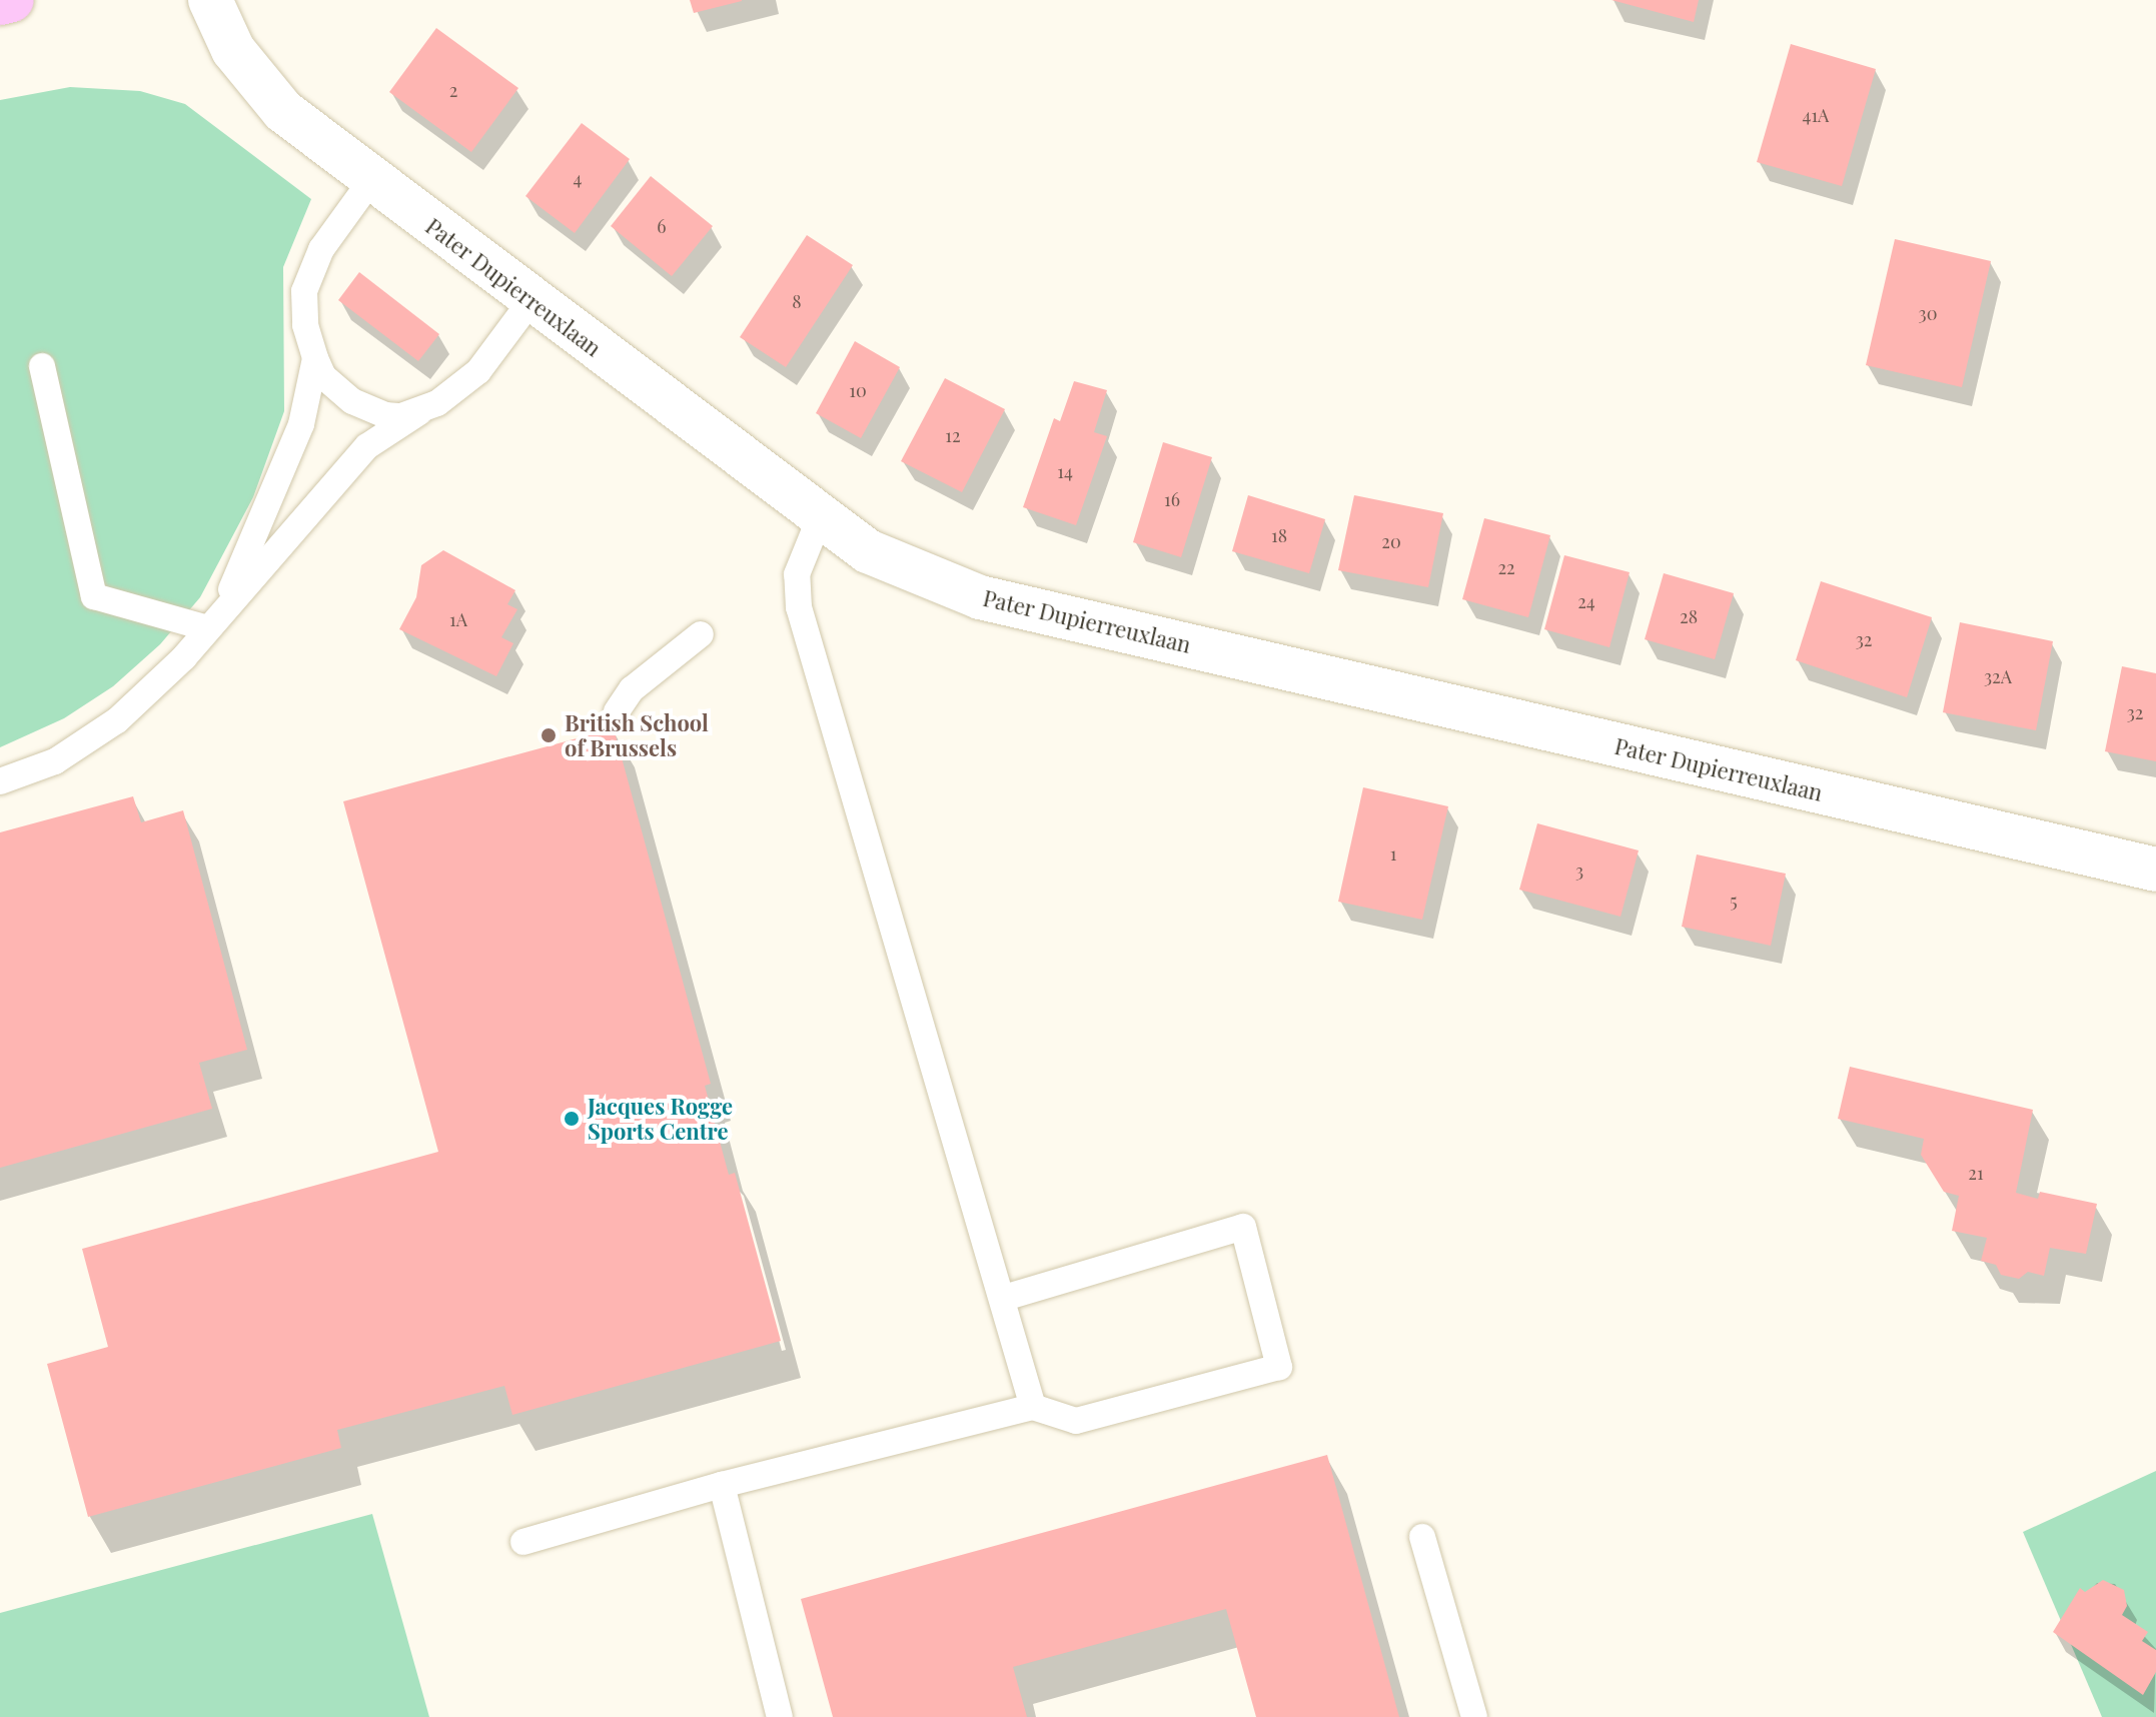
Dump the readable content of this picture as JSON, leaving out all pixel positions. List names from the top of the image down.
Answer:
{
  "streets": {
    "street": ["Pater Dupierreuxlaan"]
  },
  "places": ["British School of Brussels", "Jacques Rogge Sports Centre"],
  "house_numbers": [
    "2",
    "41A",
    "4",
    "6",
    "8",
    "30",
    "10",
    "12",
    "14",
    "16",
    "18",
    "20",
    "22",
    "24",
    "28",
    "1A",
    "32",
    "32A",
    "32",
    "1",
    "3",
    "5",
    "21"
  ]
}
